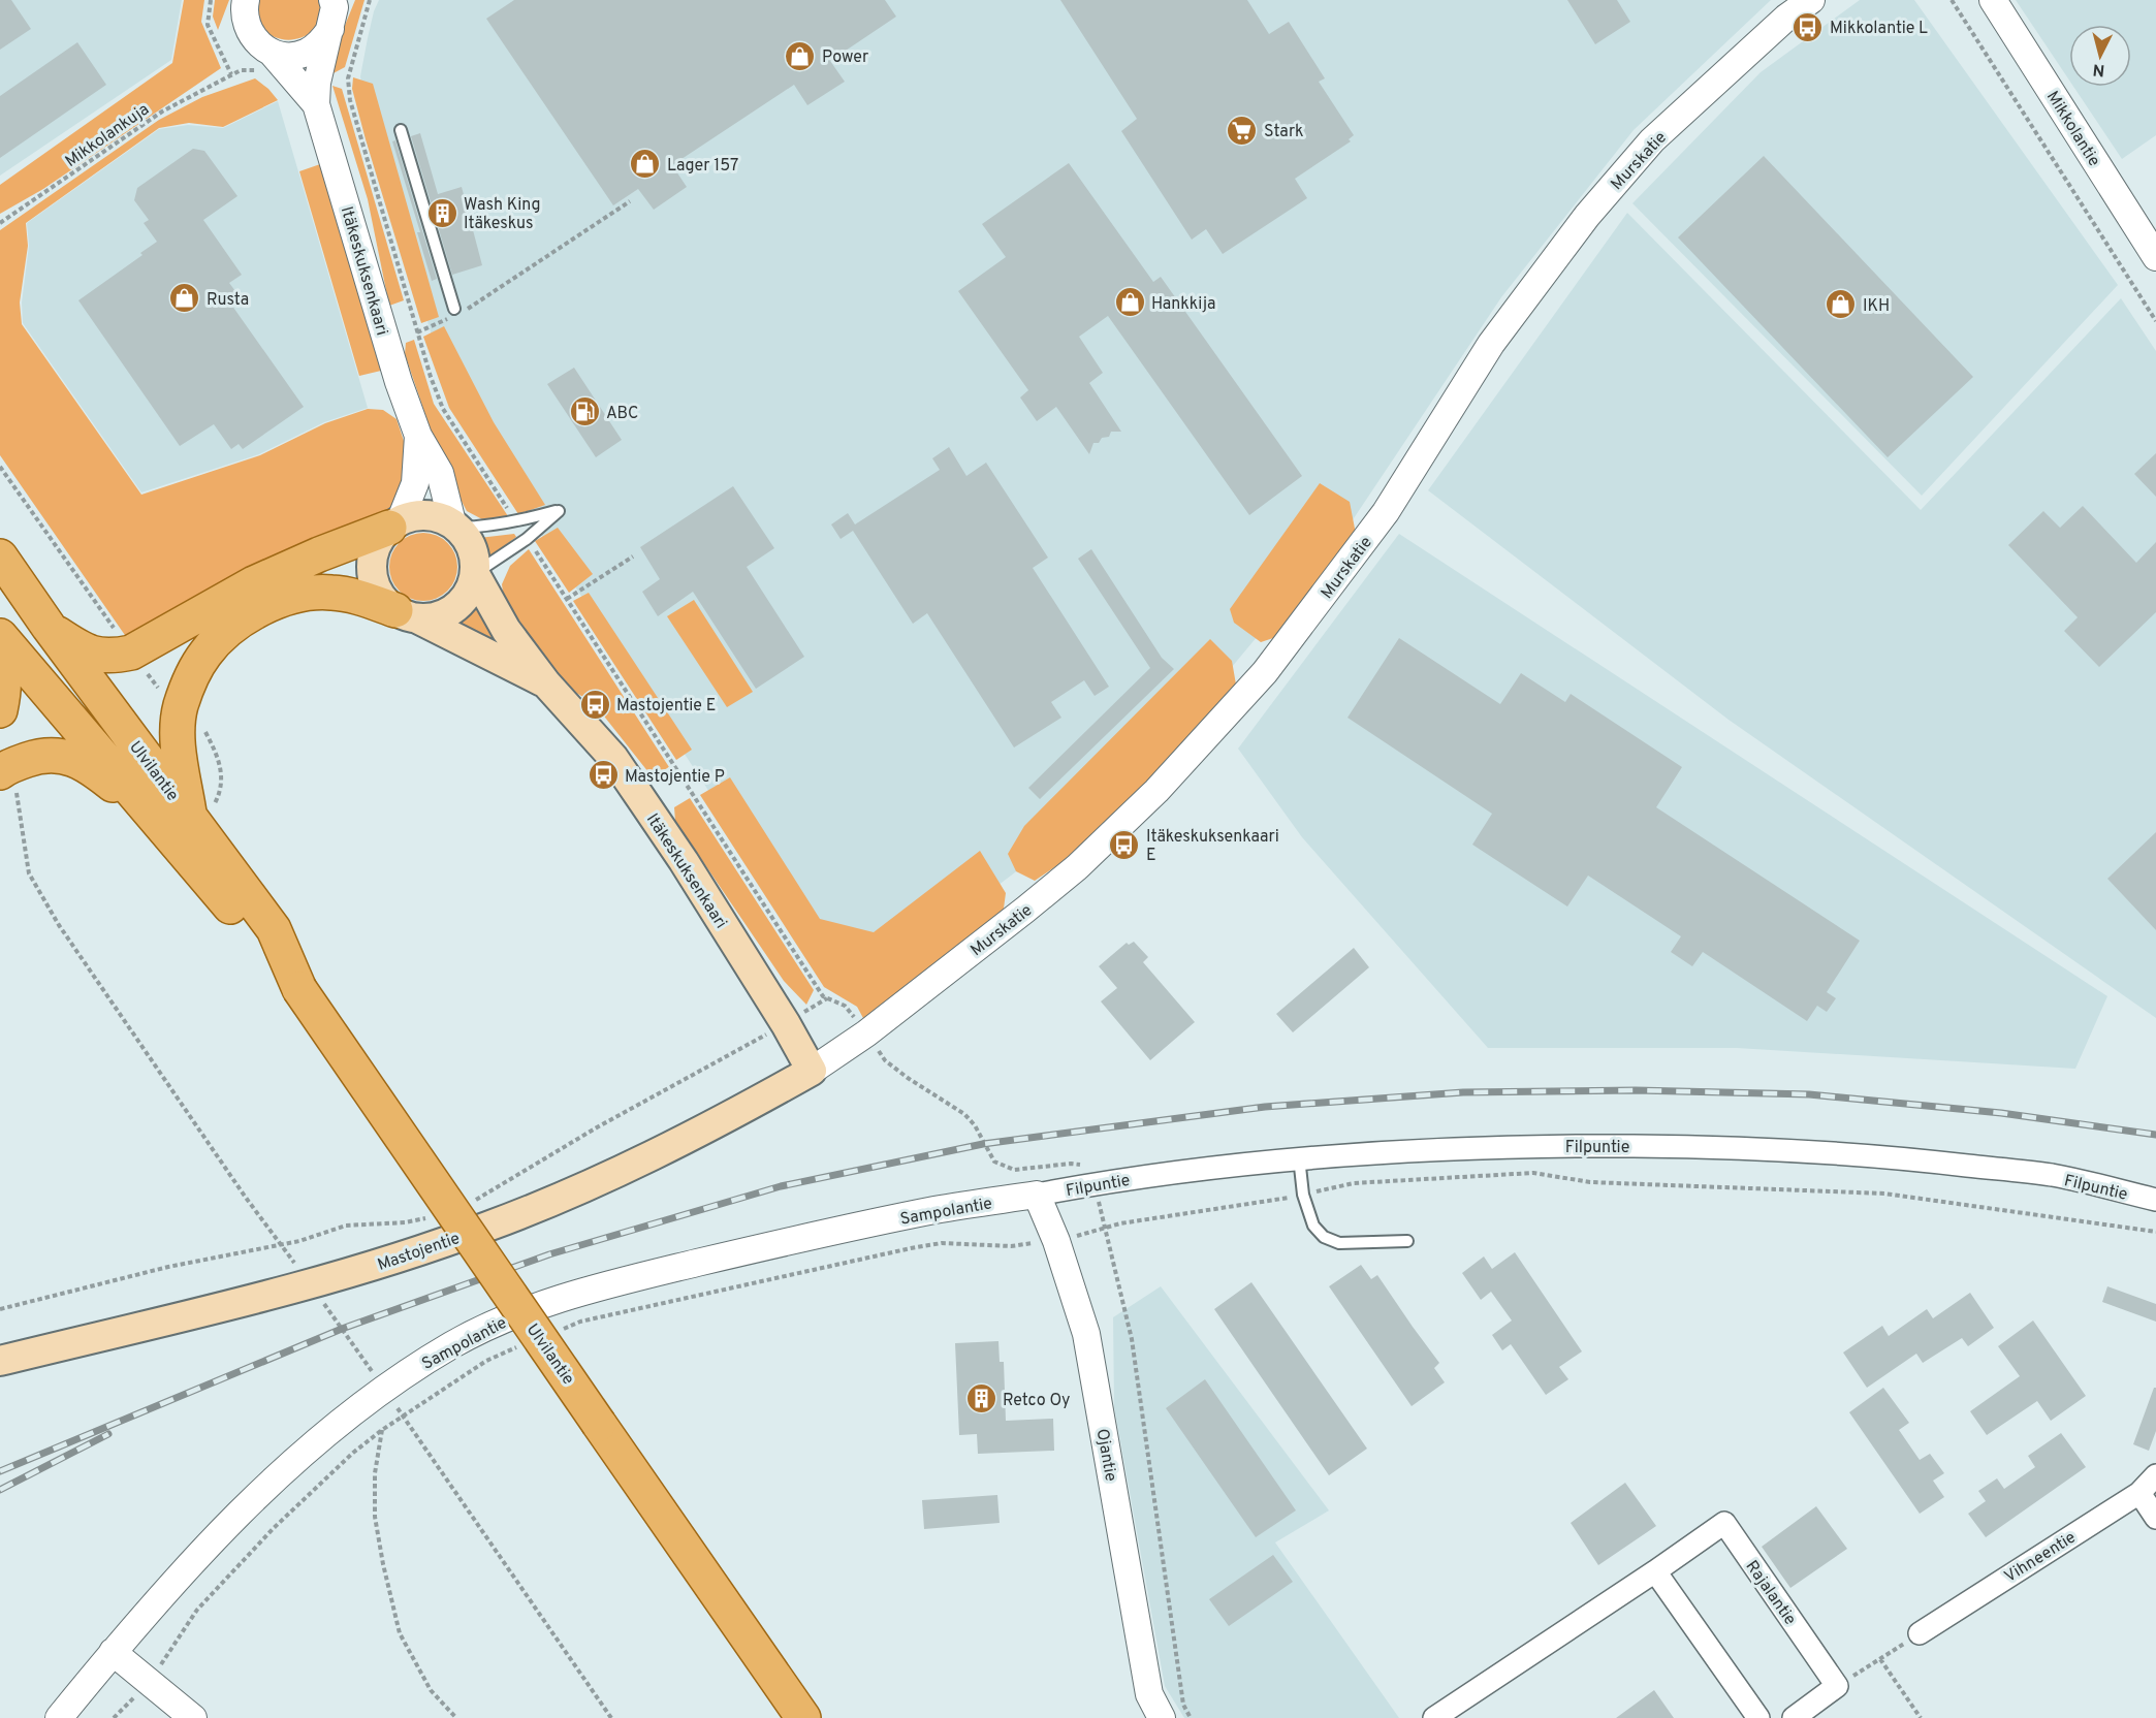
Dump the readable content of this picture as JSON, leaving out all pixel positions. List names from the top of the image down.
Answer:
{
  "streets": {
    "main road": ["Itäkeskuksenkaari", "Ulvilantie", "Mastojentie"],
    "street": [
      "Mikkolantie",
      "Murskatie",
      "Filpuntie",
      "Sampolantie",
      "Ojantie",
      "Vihneentie",
      "Rajalantie"
    ],
    "path": ["Mikkolankuja"]
  },
  "crossings": [
    ["Murskatie", "Itäkeskuksenkaari"],
    ["Murskatie", "Mastojentie"],
    ["Itäkeskuksenkaari", "Mastojentie"],
    ["Filpuntie", "Sampolantie"],
    ["Filpuntie", "Ojantie"],
    ["Sampolantie", "Ojantie"]
  ],
  "places": {
    "bus stop": [
      "Mikkolantie L",
      "Mastojentie E",
      "Mastojentie P",
      "Itäkeskuksenkaari E"
    ],
    "shop": [
      "Power",
      "Lager 157",
      "Rusta",
      "Hankkija",
      "IKH"
    ],
    "supermarket": ["Stark"],
    "building": ["Wash King Itäkeskus", "Retco Oy"],
    "fuel station": ["ABC"]
  },
  "north": "bottom"
}
